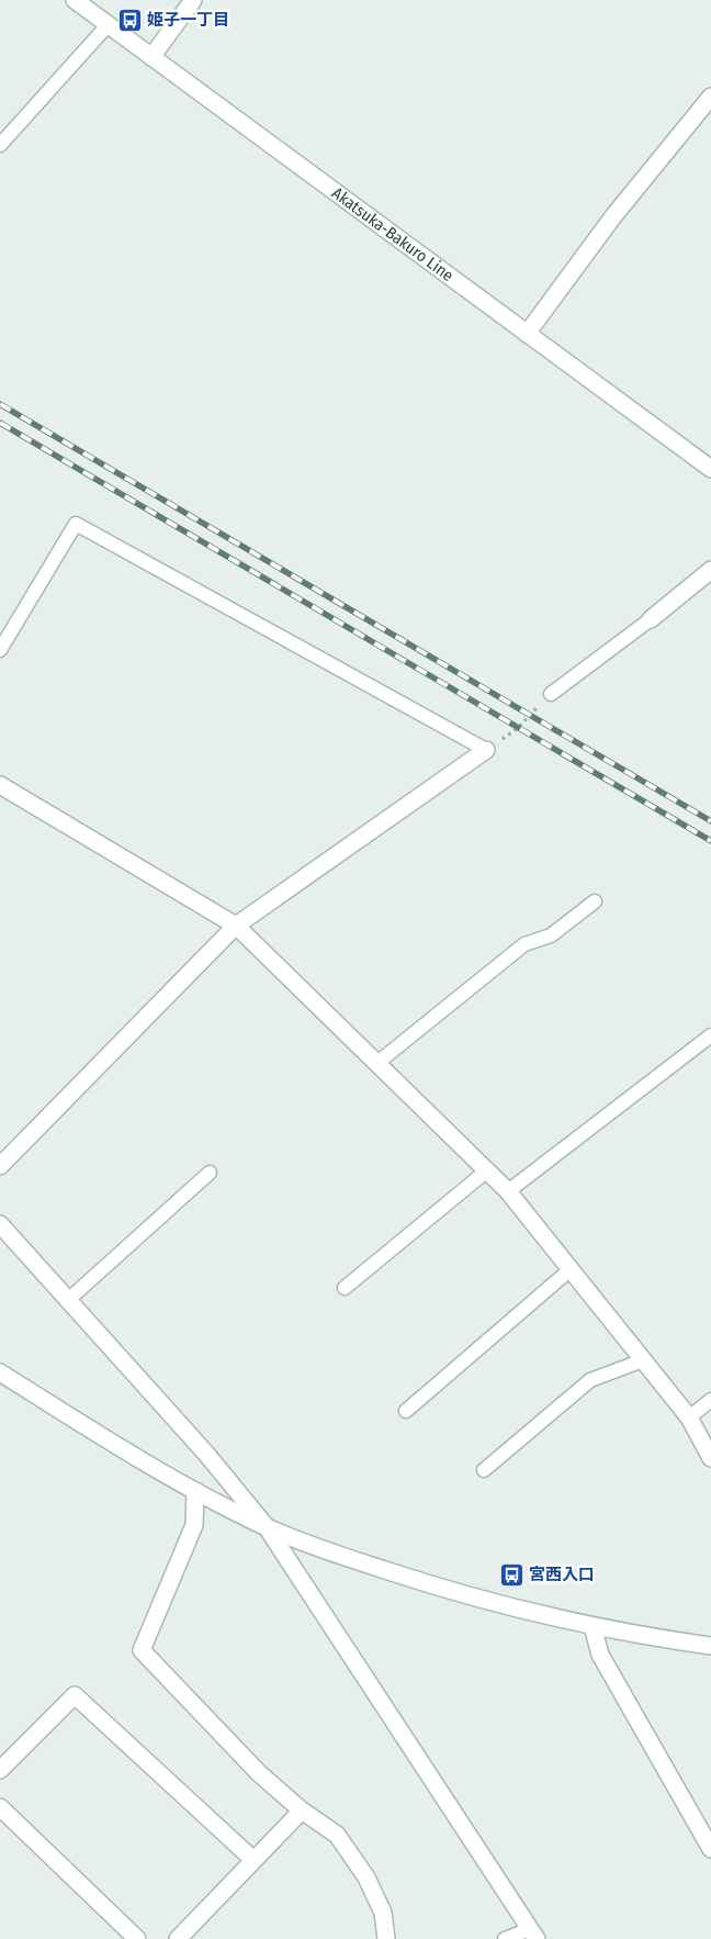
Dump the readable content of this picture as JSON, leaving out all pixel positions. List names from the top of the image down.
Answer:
{
  "streets": {
    "street": ["Akatsuka-Bakuro Line"]
  },
  "places": {
    "bus stop": ["姫子一丁目", "宮西入口"]
  }
}
